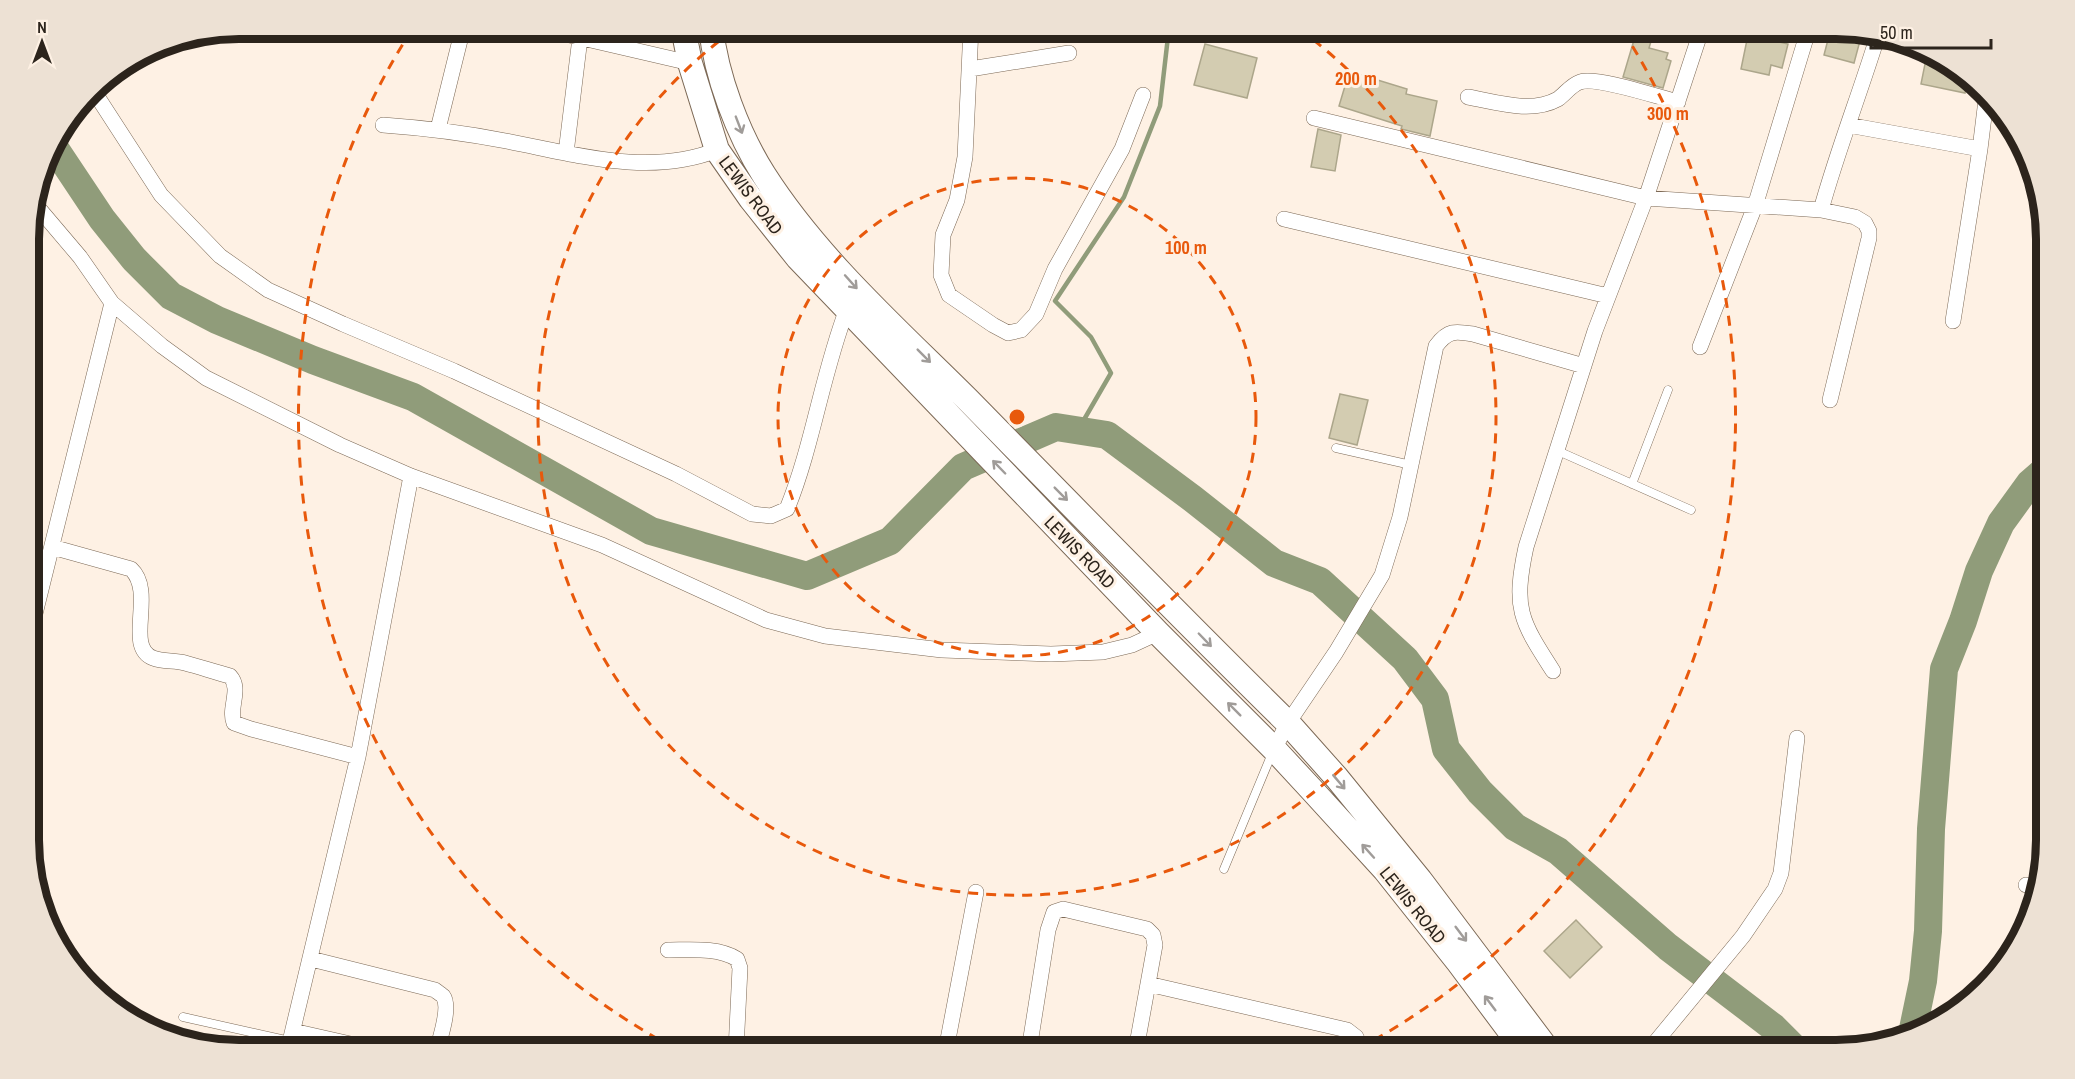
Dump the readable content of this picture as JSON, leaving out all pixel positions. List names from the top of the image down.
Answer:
{
  "streets": {
    "main road": ["LEWIS ROAD"]
  },
  "scale_bar": "50 m",
  "north": "top",
  "rings": ["200 m", "300 m", "100 m"]
}
